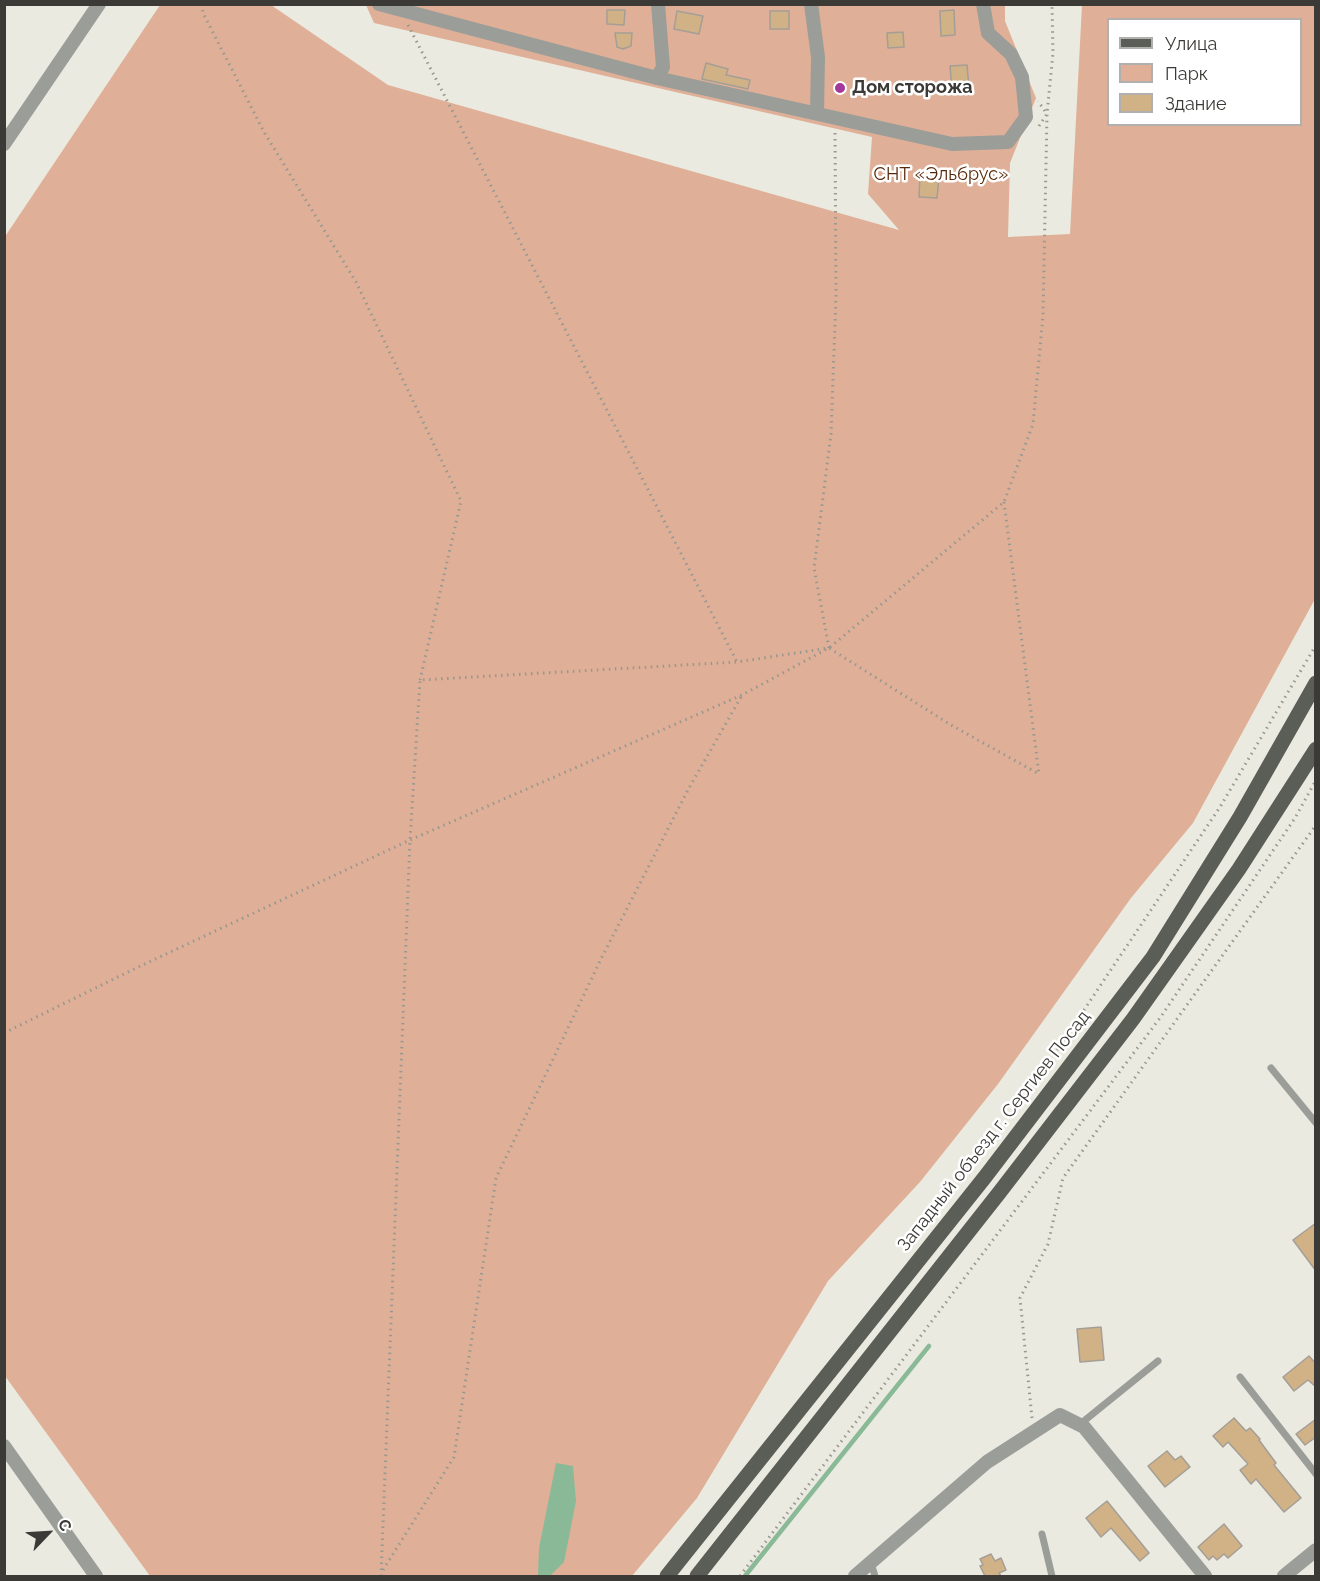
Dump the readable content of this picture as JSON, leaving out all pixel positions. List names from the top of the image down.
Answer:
{
  "streets": {
    "main road": ["Западный объезд г. Сергиев Посад"]
  },
  "parks": ["СНТ «Эльбрус»"],
  "places": ["Дом сторожа"],
  "legend": ["Улица", "Парк", "Здание"],
  "north": "top right"
}
